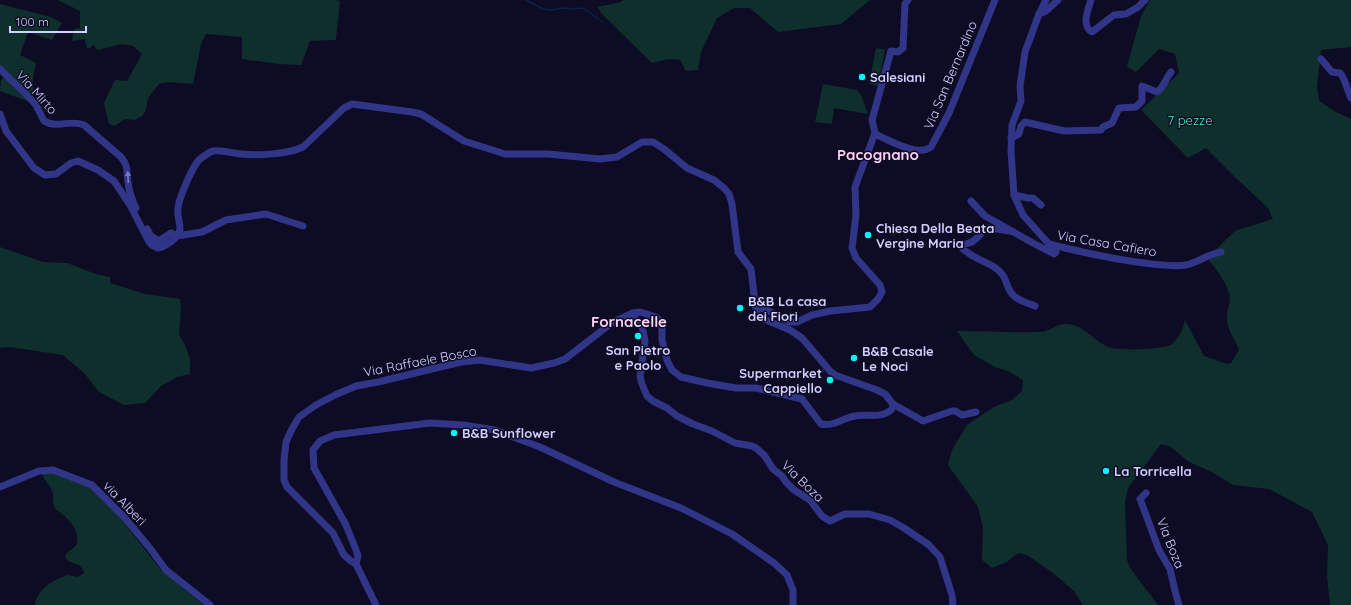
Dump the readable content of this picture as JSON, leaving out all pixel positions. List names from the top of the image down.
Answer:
{
  "streets": {
    "street": [
      "Via San Bernardino",
      "Via Mirto",
      "Via Casa Cafiero",
      "Via Raffaele Bosco",
      "Via Boza",
      "via Alberi"
    ]
  },
  "crossings": [
    ["Via Raffaele Bosco", "Via Boza"]
  ],
  "one_way": ["Via Mirto"],
  "districts": ["Pacognano", "Fornacelle"],
  "parks": ["7 pezze"],
  "places": [
    "Salesiani",
    "Chiesa Della Beata Vergine Maria",
    "B&B La casa dei Fiori",
    "San Pietro e Paolo",
    "B&B Casale Le Noci",
    "Supermarket Cappiello",
    "B&B Sunflower",
    "La Torricella"
  ],
  "scale_bar": "100 m"
}
